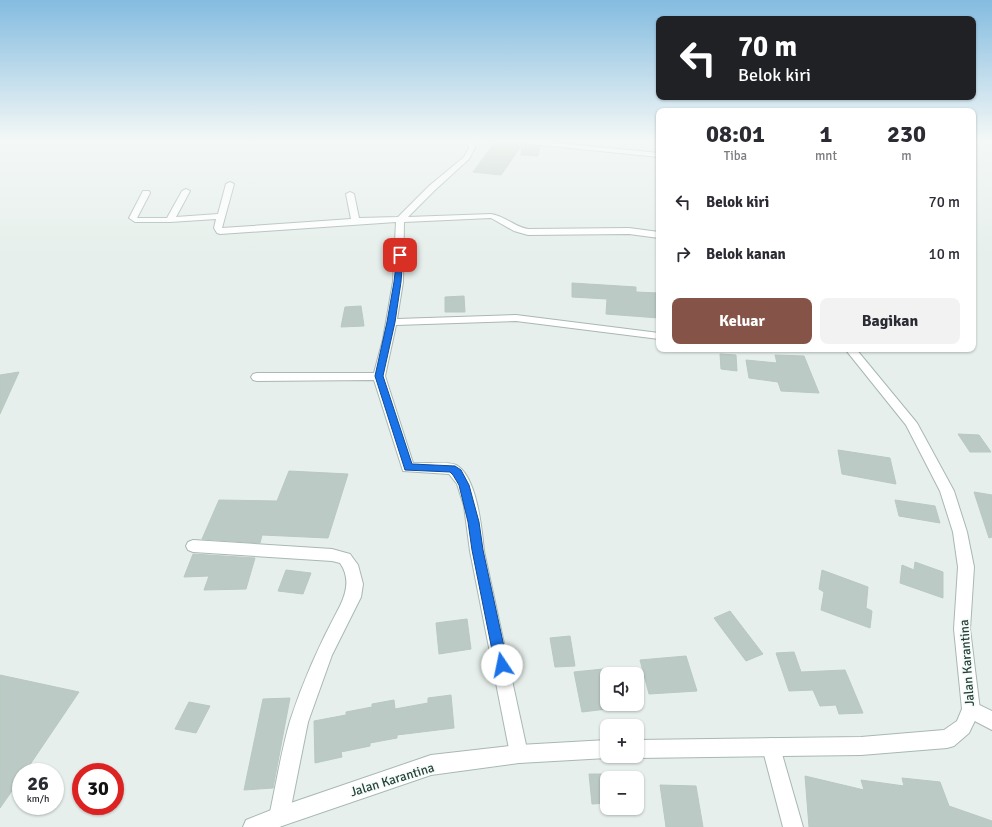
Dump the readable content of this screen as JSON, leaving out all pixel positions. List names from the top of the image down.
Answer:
{
  "streets": {
    "street": ["Jalan Karantina"]
  },
  "page": {
    "turn": ["70 m", "Belok kiri"],
    "eta": [
      "08:01",
      "Tiba",
      "1",
      "mnt",
      "230",
      "m"
    ],
    "list": [
      {
        "name": "Belok kiri",
        "value": "70 m"
      },
      {
        "name": "Belok kanan",
        "value": "10 m"
      }
    ],
    "buttons": ["Keluar", "Bagikan"],
    "map_buttons": ["+", "−"],
    "speed": "26 km/h",
    "limit": "30"
  }
}
